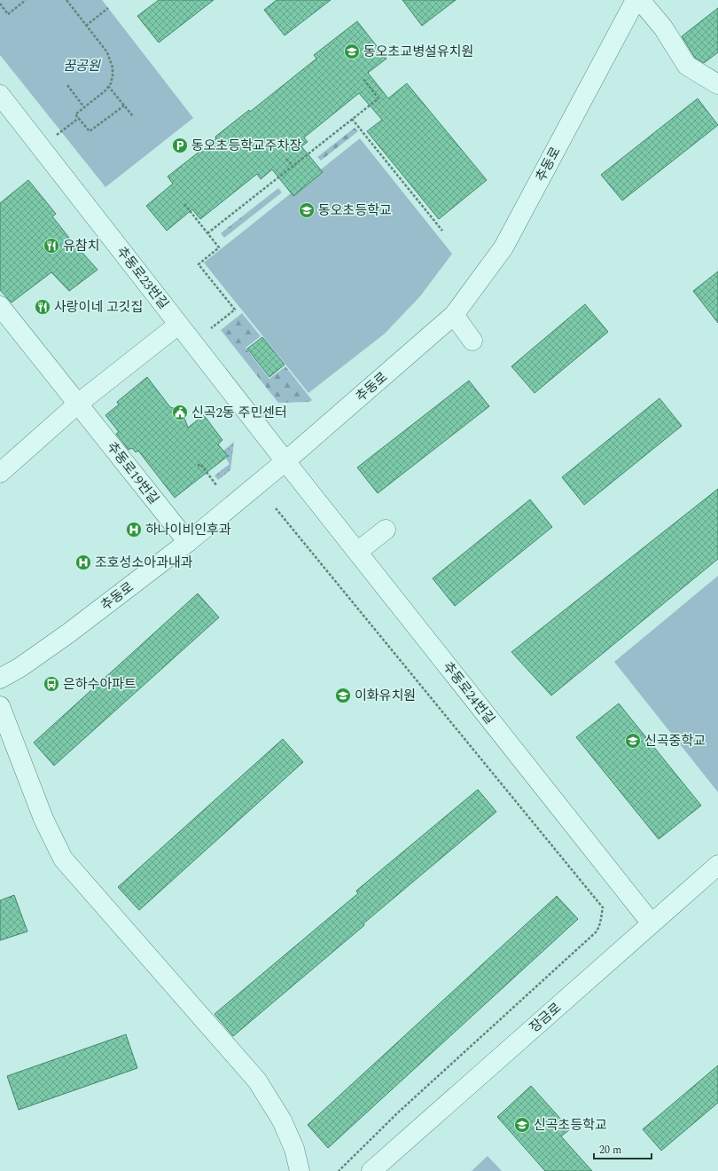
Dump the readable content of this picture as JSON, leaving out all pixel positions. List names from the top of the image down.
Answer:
{
  "streets": {
    "street": [
      "추동로",
      "추동로23번길",
      "추동로19번길",
      "추동로24번길",
      "장금로"
    ]
  },
  "crossings": [
    ["추동로", "추동로23번길"],
    ["추동로", "추동로19번길"],
    ["추동로", "추동로24번길"],
    ["추동로23번길", "추동로24번길"],
    ["추동로24번길", "장금로"]
  ],
  "parks": ["꿈공원"],
  "places": {
    "school or university": [
      "동오초교병설유치원",
      "동오초등학교",
      "이화유치원",
      "신곡중학교",
      "신곡초등학교"
    ],
    "parking": ["동오초등학교주차장"],
    "restaurant": ["유참치", "사랑이네 고깃집"],
    "public building": ["신곡2동 주민센터"],
    "hospital": ["하나이비인후과", "조호성소아과내과"],
    "bus stop": ["은하수아파트"]
  },
  "scale_bar": "20 m"
}
